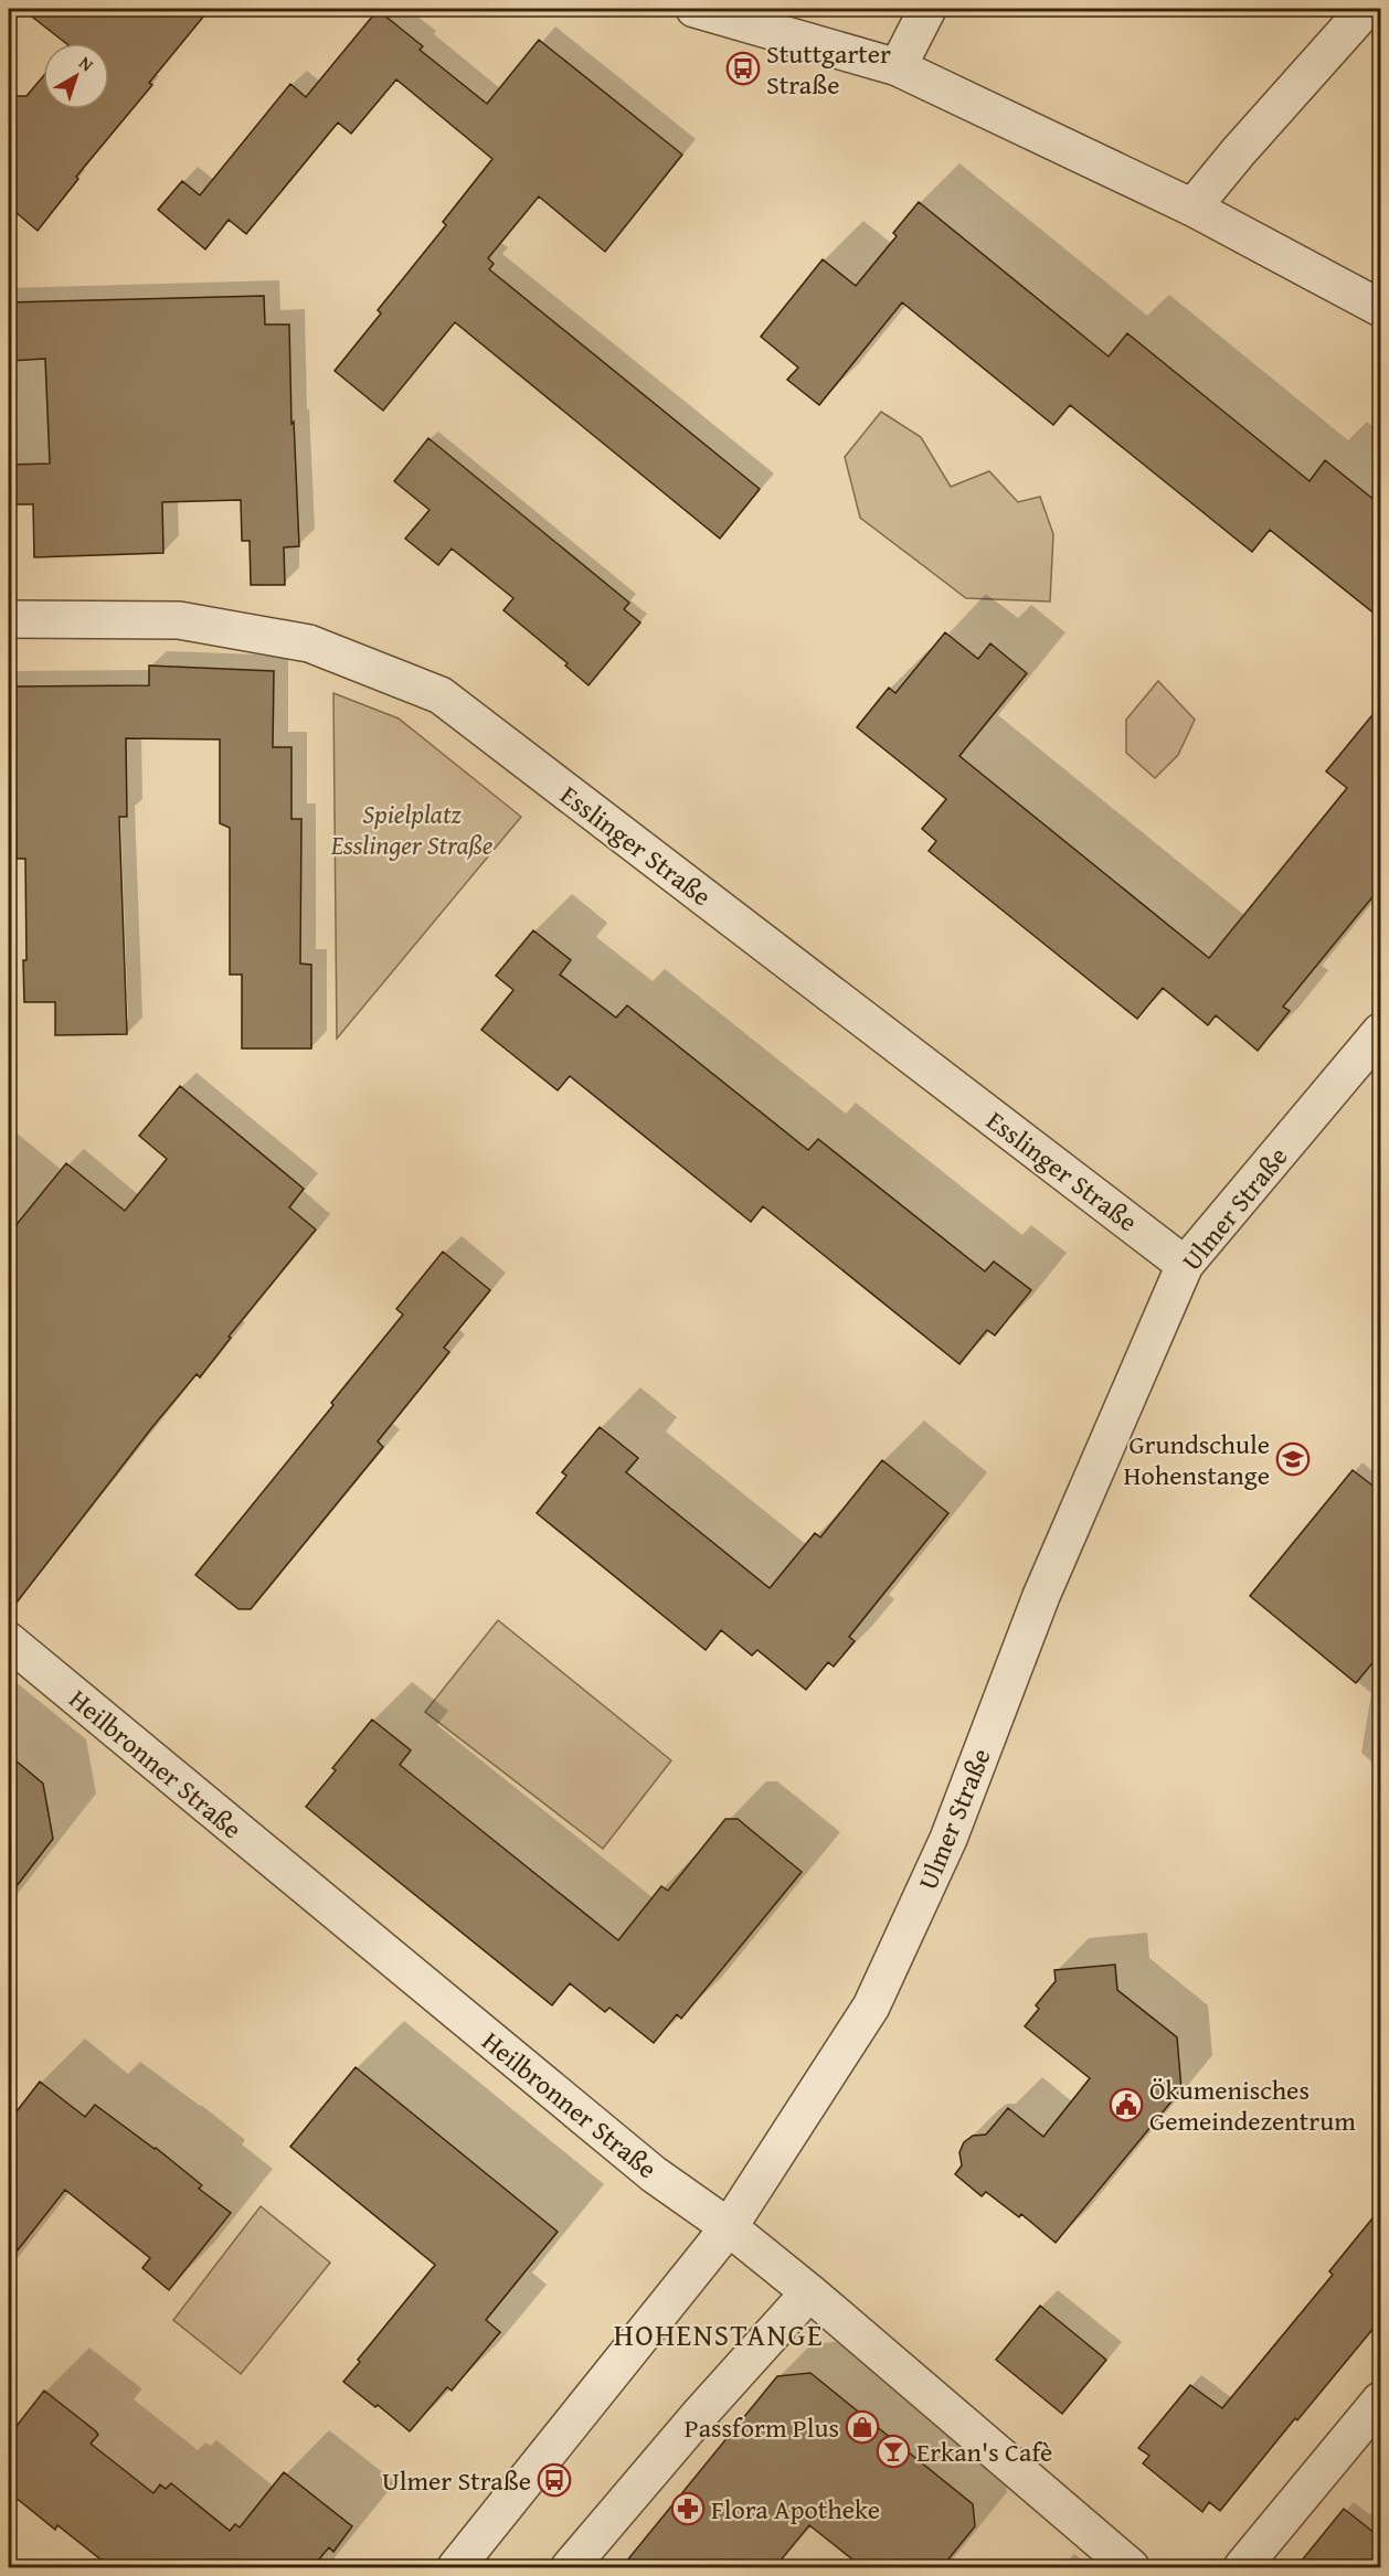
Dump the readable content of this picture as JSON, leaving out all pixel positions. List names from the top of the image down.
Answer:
{
  "streets": {
    "street": ["Esslinger Straße", "Ulmer Straße", "Heilbronner Straße"]
  },
  "crossings": [
    ["Esslinger Straße", "Ulmer Straße"],
    ["Ulmer Straße", "Heilbronner Straße"]
  ],
  "districts": ["HOHENSTANGE"],
  "parks": ["Spielplatz Esslinger Straße"],
  "places": {
    "bus stop": ["Stuttgarter Straße", "Ulmer Straße"],
    "school or university": ["Grundschule Hohenstange"],
    "public building": ["Ökumenisches Gemeindezentrum"],
    "shop": ["Passform Plus"],
    "bar": ["Erkan's Cafè"],
    "pharmacy": ["Flora Apotheke"]
  },
  "north": "top right"
}
